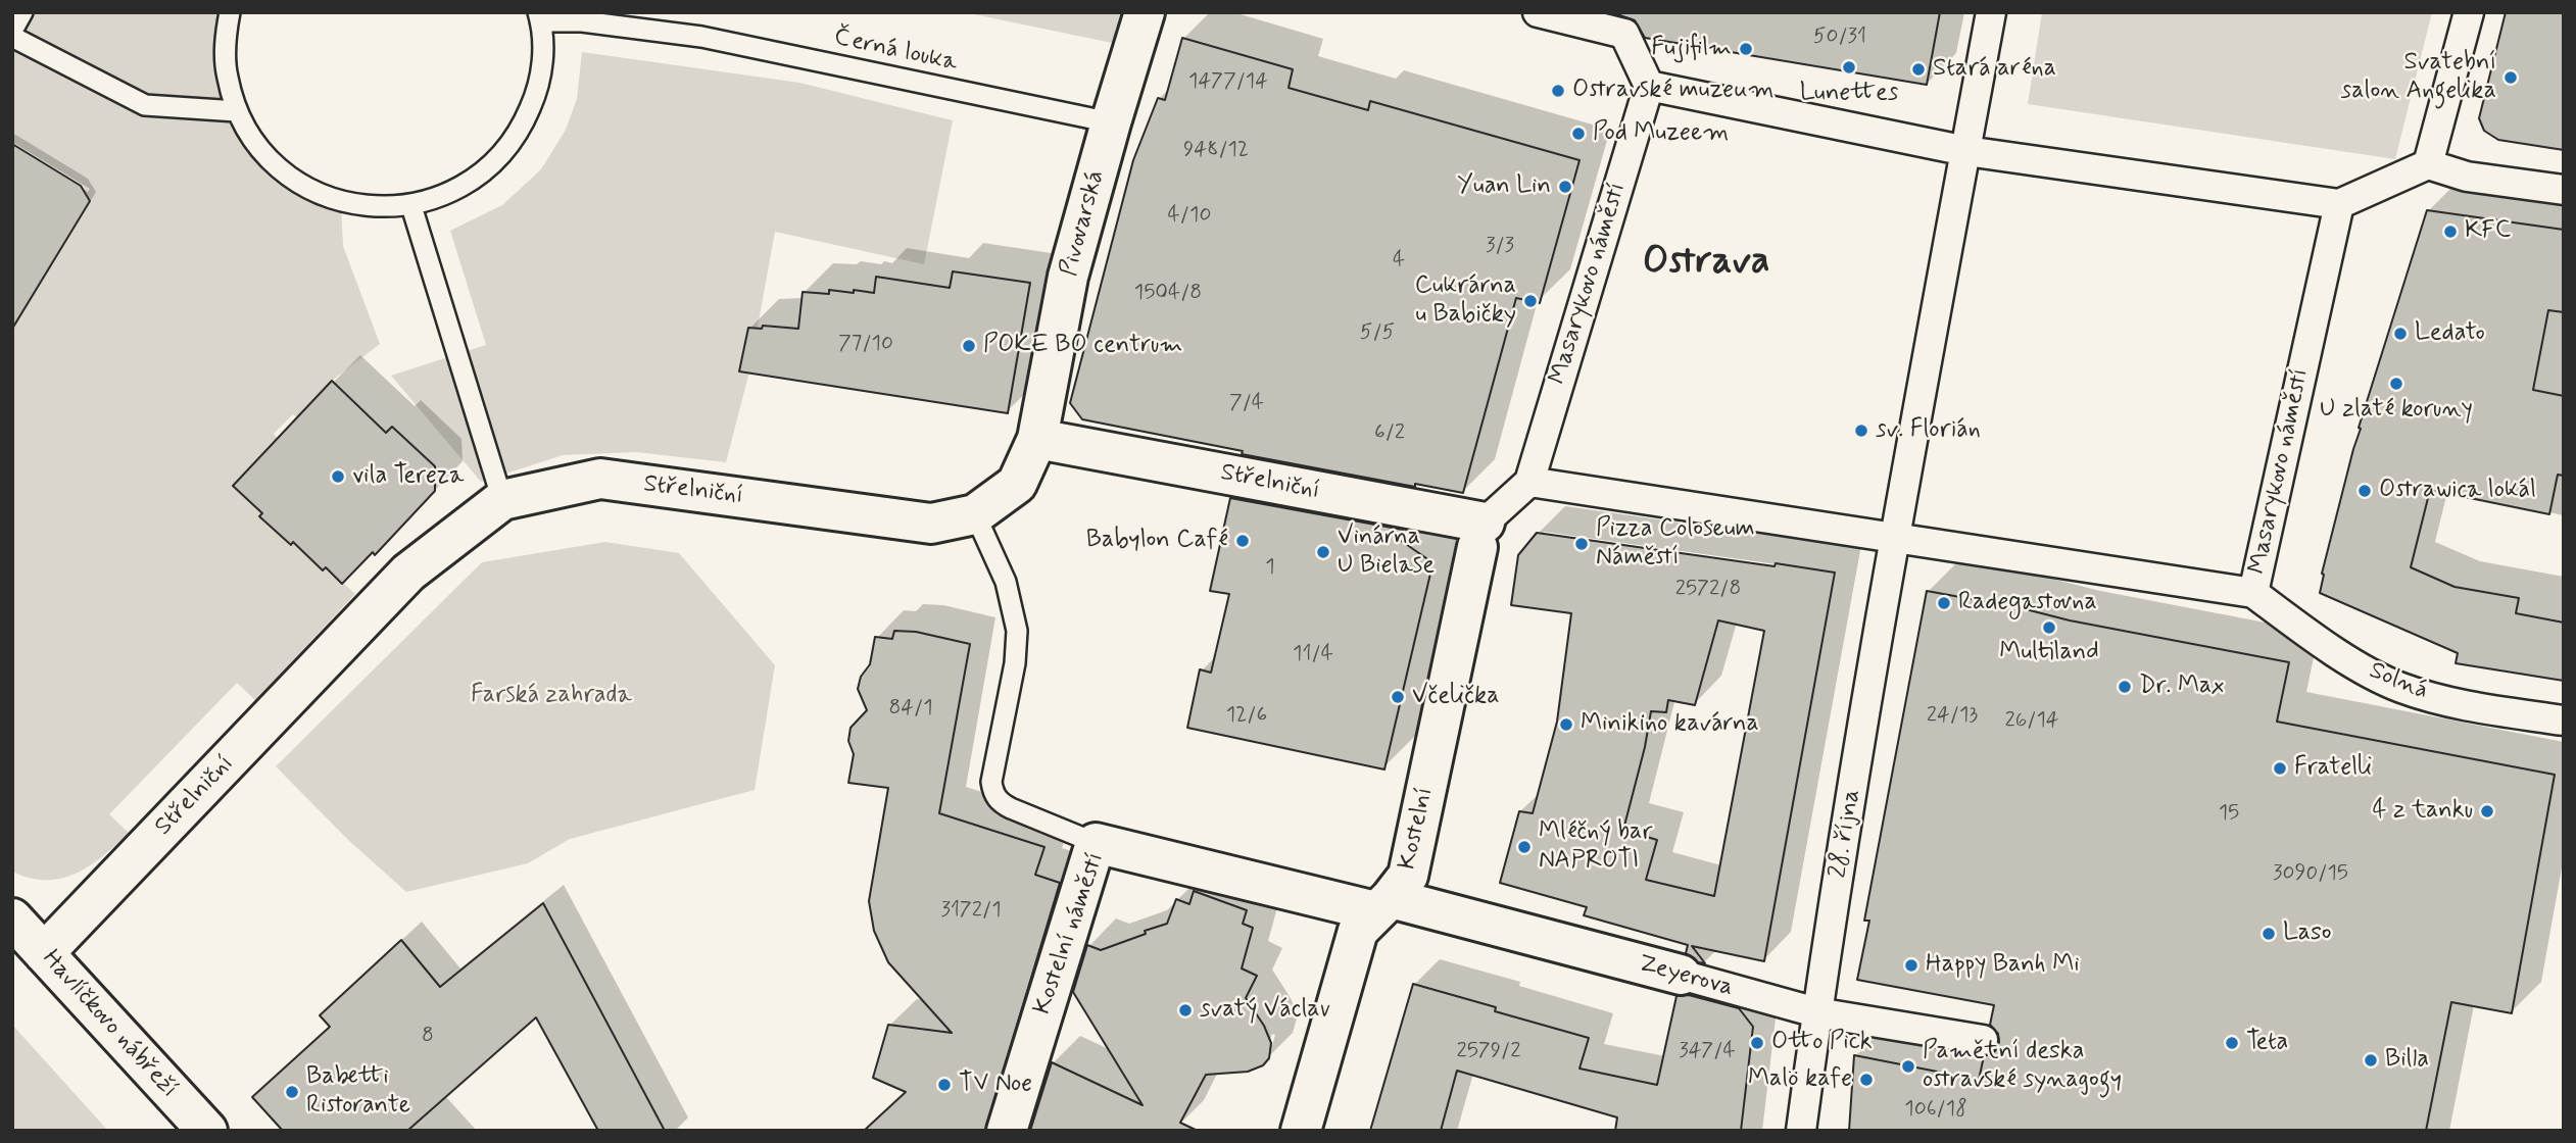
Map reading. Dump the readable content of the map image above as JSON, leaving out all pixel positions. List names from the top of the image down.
{
  "streets": {
    "street": [
      "Pivovarská",
      "Masarykovo náměstí",
      "Střelniční",
      "Solná",
      "Kostelní",
      "28. října",
      "Kostelní náměstí",
      "Zeyerova",
      "Havlíčkovo nábřeží"
    ],
    "lane": ["Černá louka"]
  },
  "crossings": [
    ["Černá louka", "Pivovarská"],
    ["Pivovarská", "Střelniční"],
    ["Masarykovo náměstí", "Solná"],
    ["Masarykovo náměstí", "28. října"],
    ["Střelniční", "Kostelní"],
    ["Střelniční", "Havlíčkovo nábřeží"],
    ["Kostelní", "Kostelní náměstí"],
    ["Kostelní", "Zeyerova"],
    ["28. října", "Zeyerova"],
    ["Kostelní náměstí", "Zeyerova"]
  ],
  "districts": ["Ostrava"],
  "parks": ["Farská zahrada"],
  "places": [
    "Fujifilm",
    "Lunettes",
    "Stará aréna",
    "Svatební salon Angelika",
    "Ostravské muzeum",
    "Pod Muzeem",
    "Yuan Lin",
    "KFC",
    "Cukrárna u Babičky",
    "Ledato",
    "POKE BO centrum",
    "U zlaté koruny",
    "sv. Florián",
    "vila Tereza",
    "Ostrawica lokál",
    "Babylon Café",
    "Pizza Coloseum Náměstí",
    "Vinárna U Bielase",
    "Radegastovna",
    "Multiland",
    "Dr. Max",
    "Včelička",
    "Minikino kavárna",
    "Fratelli",
    "4 z tanku",
    "Mléčný bar NAPROTI",
    "Laso",
    "Happy Banh Mi",
    "svatý Václav",
    "Otto Pick",
    "Teta",
    "Billa",
    "Pamětní deska ostravské synagogy",
    "Malö kafe",
    "TV Noe",
    "Babetti Ristorante"
  ],
  "house_numbers": [
    "50/31",
    "1477/14",
    "948/12",
    "4/10",
    "3/3",
    "4",
    "1504/8",
    "5/5",
    "77/10",
    "7/4",
    "6/2",
    "1",
    "2572/8",
    "11/4",
    "84/1",
    "12/6",
    "24/13",
    "26/14",
    "15",
    "3090/15",
    "3172/1",
    "8",
    "2579/2",
    "347/4",
    "106/18"
  ]
}
